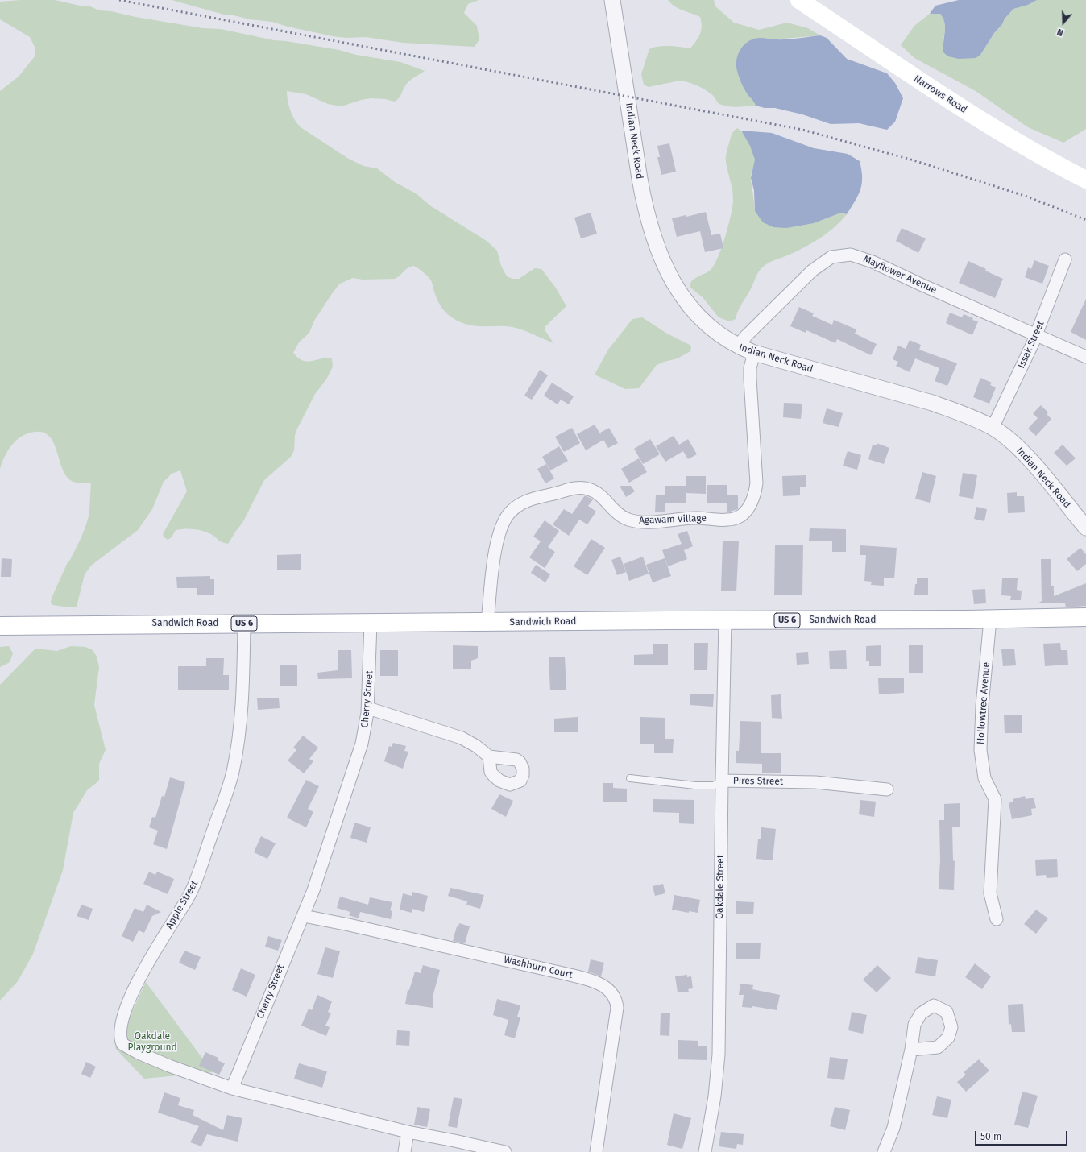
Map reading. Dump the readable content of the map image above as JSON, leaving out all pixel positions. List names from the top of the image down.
{
  "streets": {
    "main road": ["Narrows Road", "US 6", "Sandwich Road"],
    "street": [
      "Indian Neck Road",
      "Mayflower Avenue",
      "Issak Street",
      "Agawam Village",
      "Cherry Street",
      "Hollowtree Avenue",
      "Pires Street",
      "Oakdale Street",
      "Apple Street",
      "Washburn Court"
    ]
  },
  "crossings": [
    ["Indian Neck Road", "Mayflower Avenue"],
    ["Indian Neck Road", "Issak Street"],
    ["Indian Neck Road", "Agawam Village"],
    ["Mayflower Avenue", "Issak Street"],
    ["Agawam Village", "Sandwich Road"],
    ["Sandwich Road", "Cherry Street"],
    ["Sandwich Road", "Hollowtree Avenue"],
    ["Sandwich Road", "Oakdale Street"],
    ["Sandwich Road", "Apple Street"],
    ["Cherry Street", "Apple Street"],
    ["Cherry Street", "Washburn Court"],
    ["Pires Street", "Oakdale Street"]
  ],
  "parks": ["Oakdale Playground"],
  "scale_bar": "50 m",
  "north": "bottom"
}
